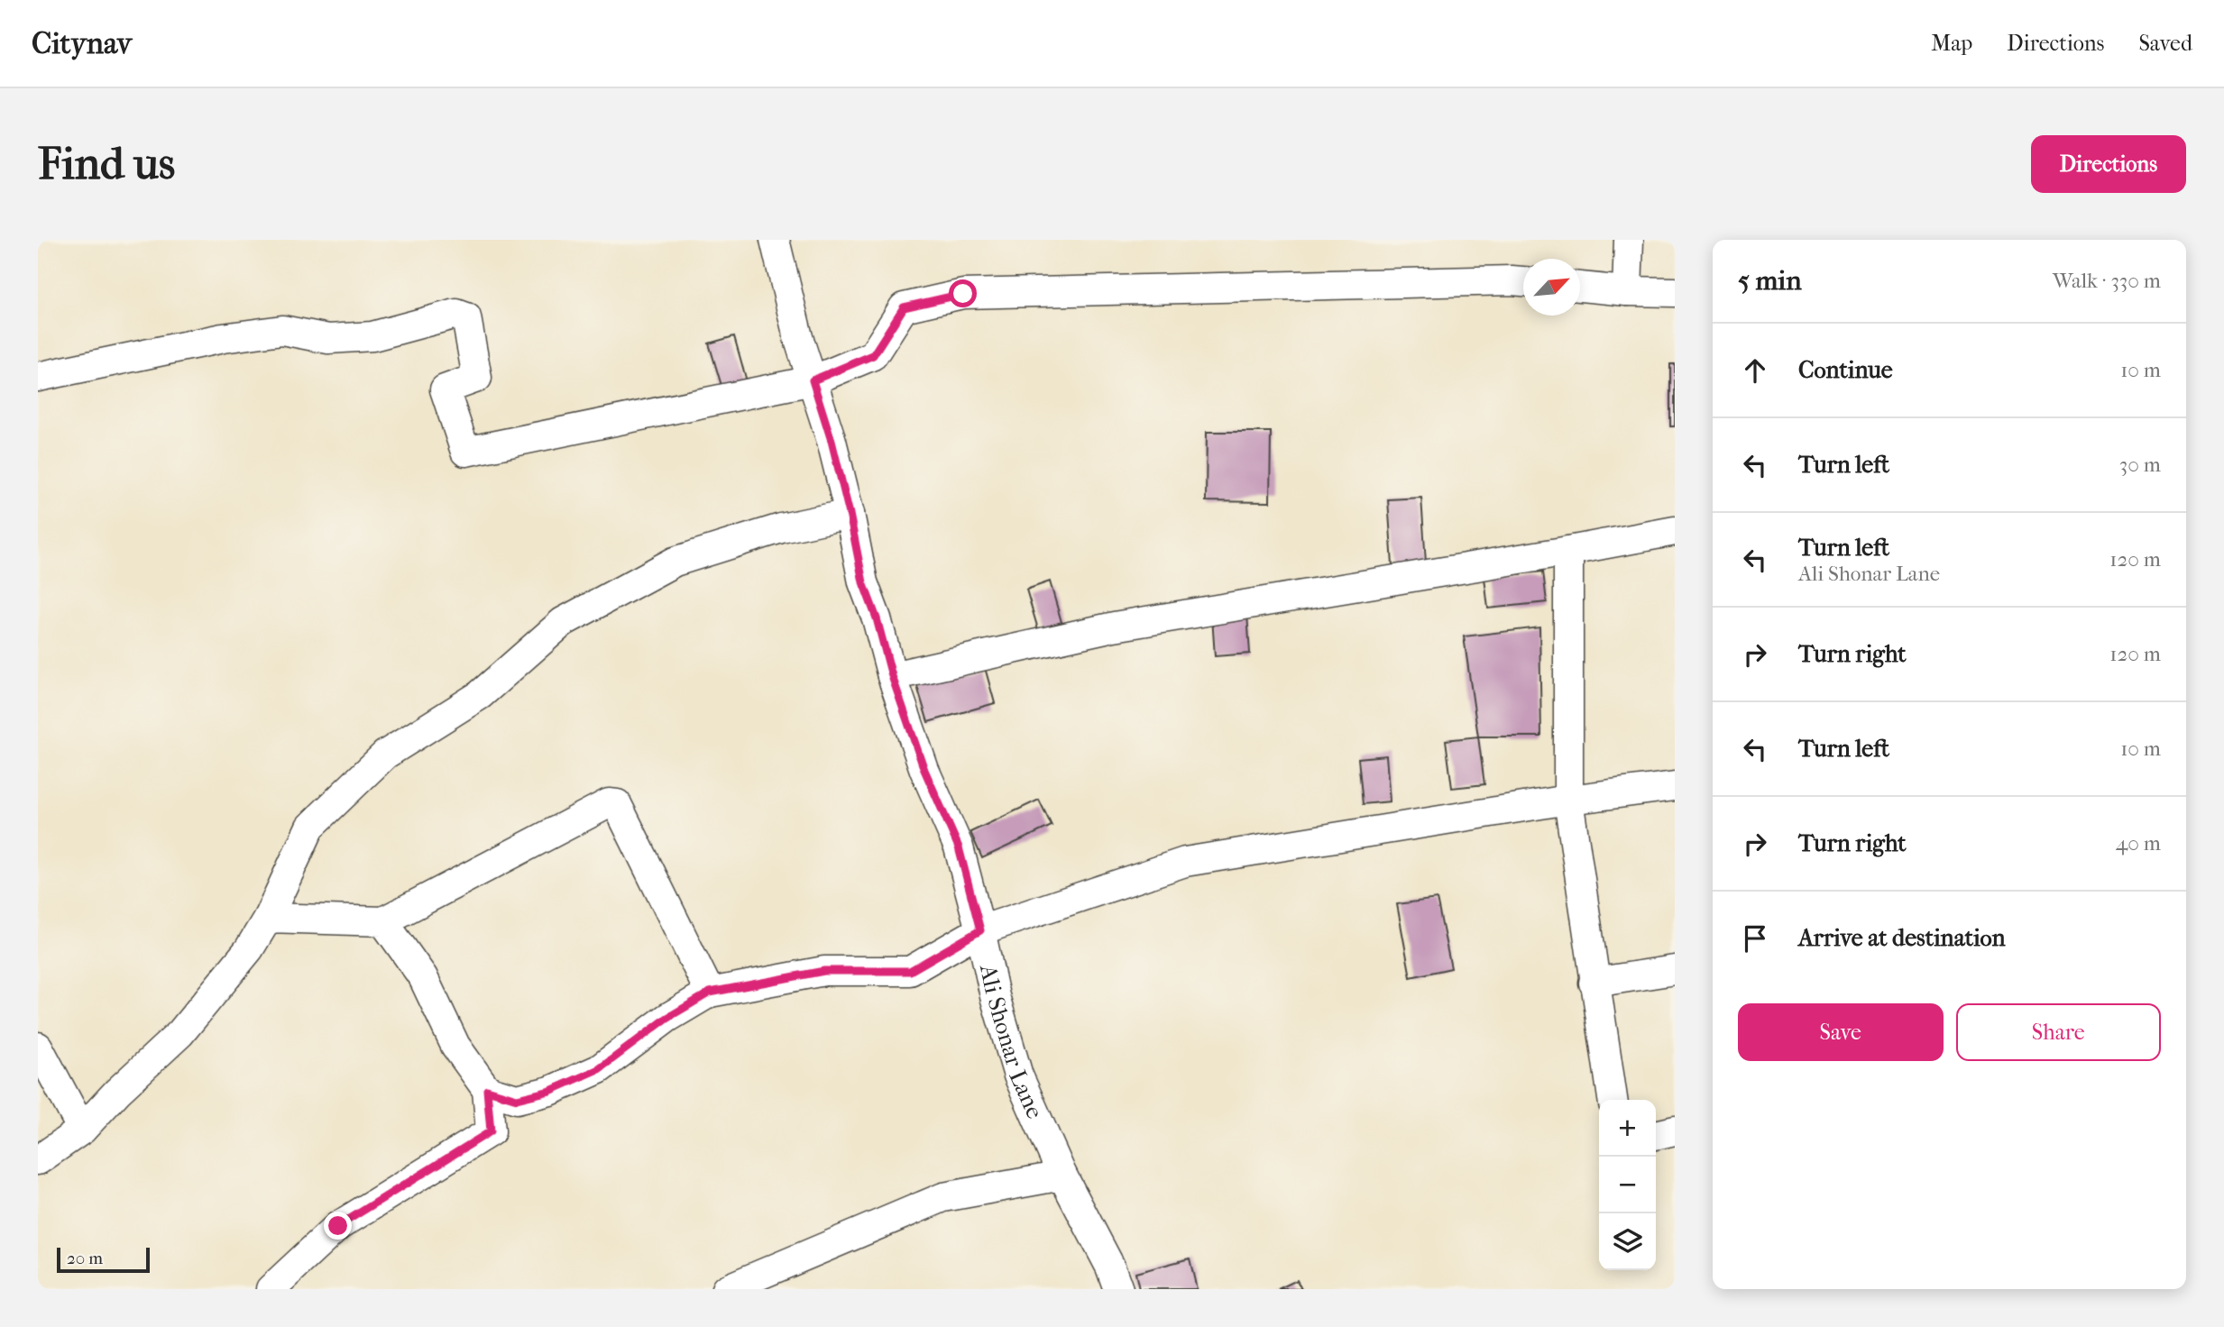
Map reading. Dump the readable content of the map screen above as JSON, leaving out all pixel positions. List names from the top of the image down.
{
  "streets": {
    "street": ["Ali Shonar Lane"]
  },
  "scale_bar": "20 m",
  "north": "top right",
  "page": {
    "header": "Citynav",
    "nav": ["Map", "Directions", "Saved"],
    "buttons": [
      "Directions",
      ["Save", "Share"]
    ],
    "title": "Find us",
    "heading": ["5 min", "Walk · 330 m"],
    "list": [
      ["Continue", "10 m"],
      ["Turn left", "30 m"],
      ["Turn left", "Ali Shonar Lane", "120 m"],
      ["Turn right", "120 m"],
      ["Turn left", "10 m"],
      ["Turn right", "40 m"],
      "Arrive at destination"
    ],
    "map_buttons": ["+", "−"],
    "scale": "20 m"
  }
}
